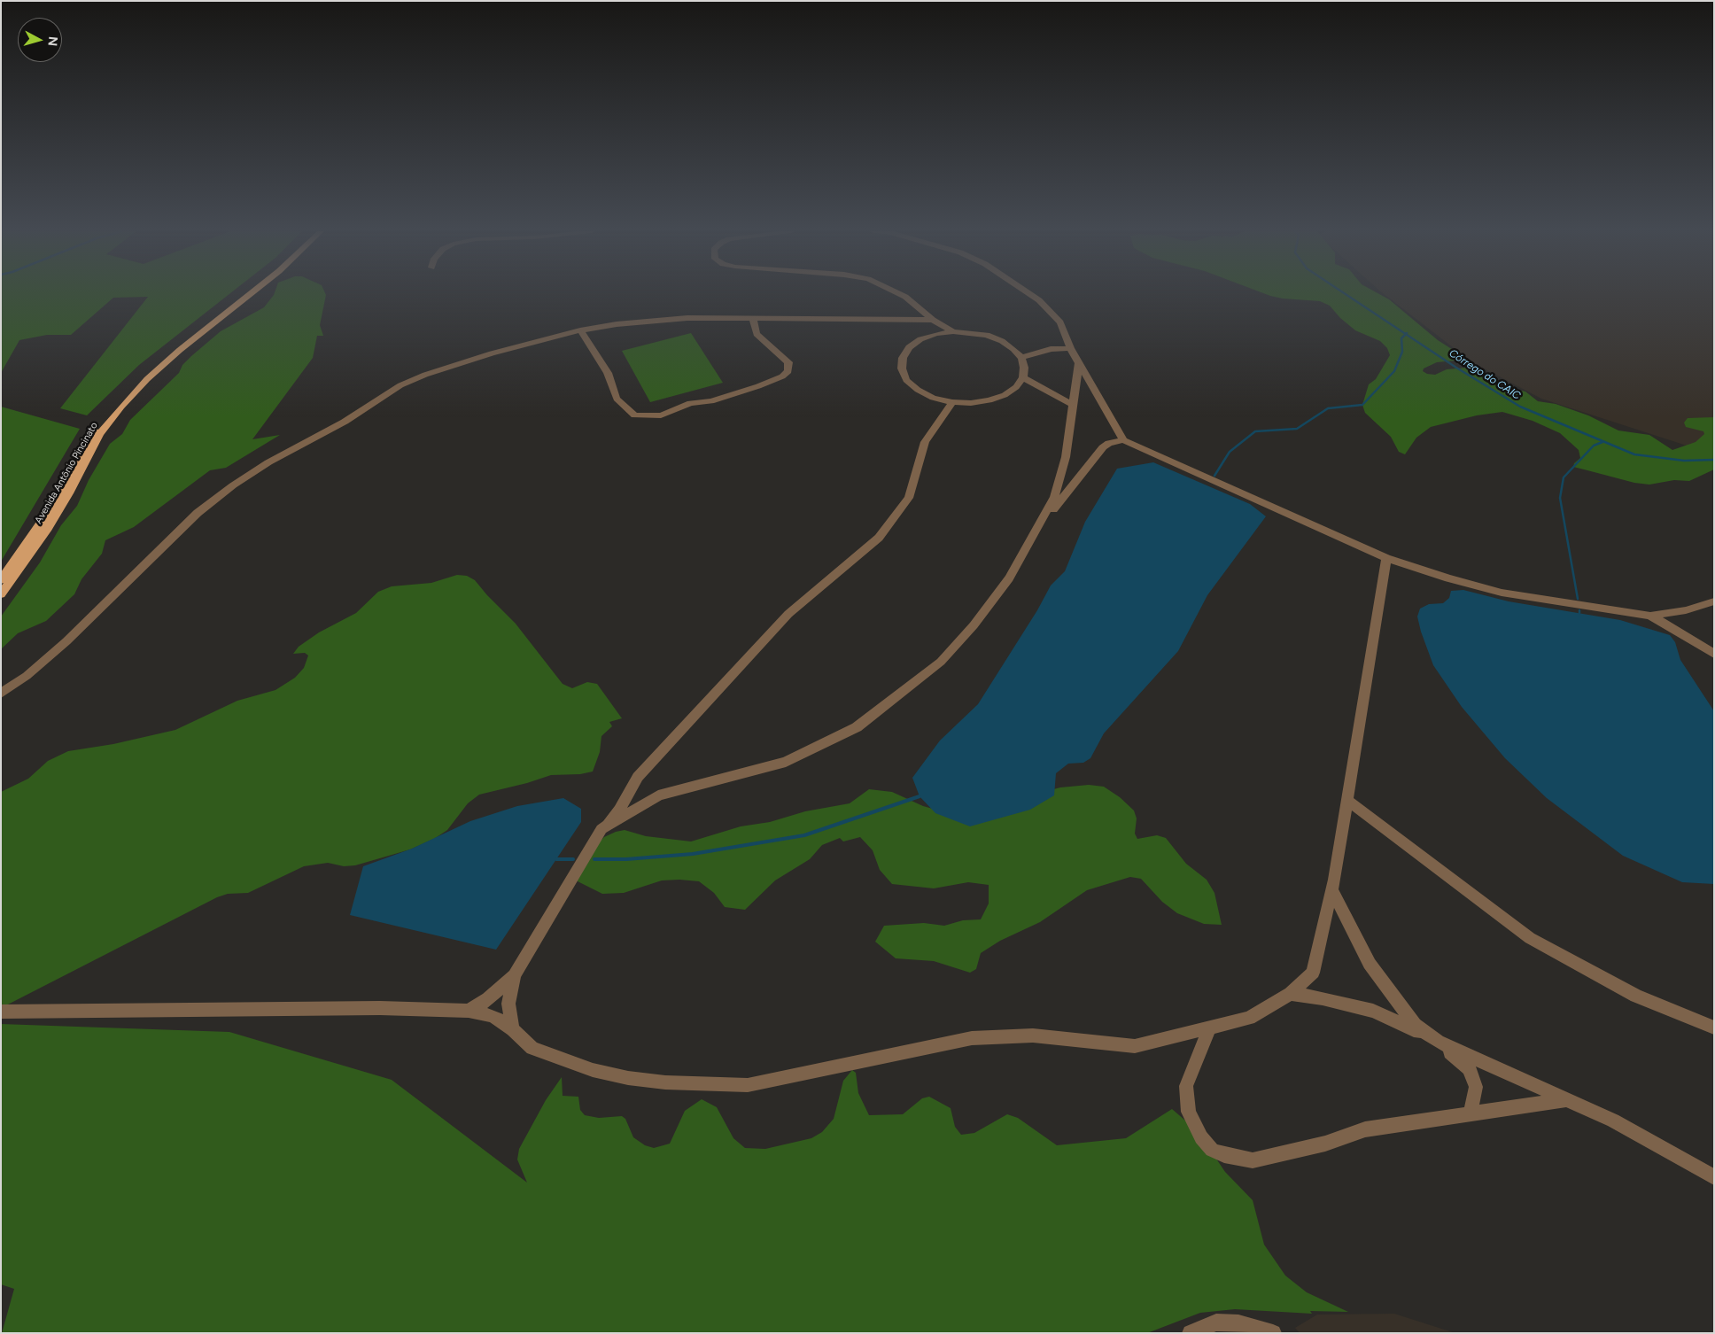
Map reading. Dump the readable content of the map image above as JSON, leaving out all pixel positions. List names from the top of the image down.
{
  "streets": {
    "main road": ["Avenida Antônio Pincinato"]
  },
  "water": ["Córrego do CAIC"],
  "north": "right"
}
